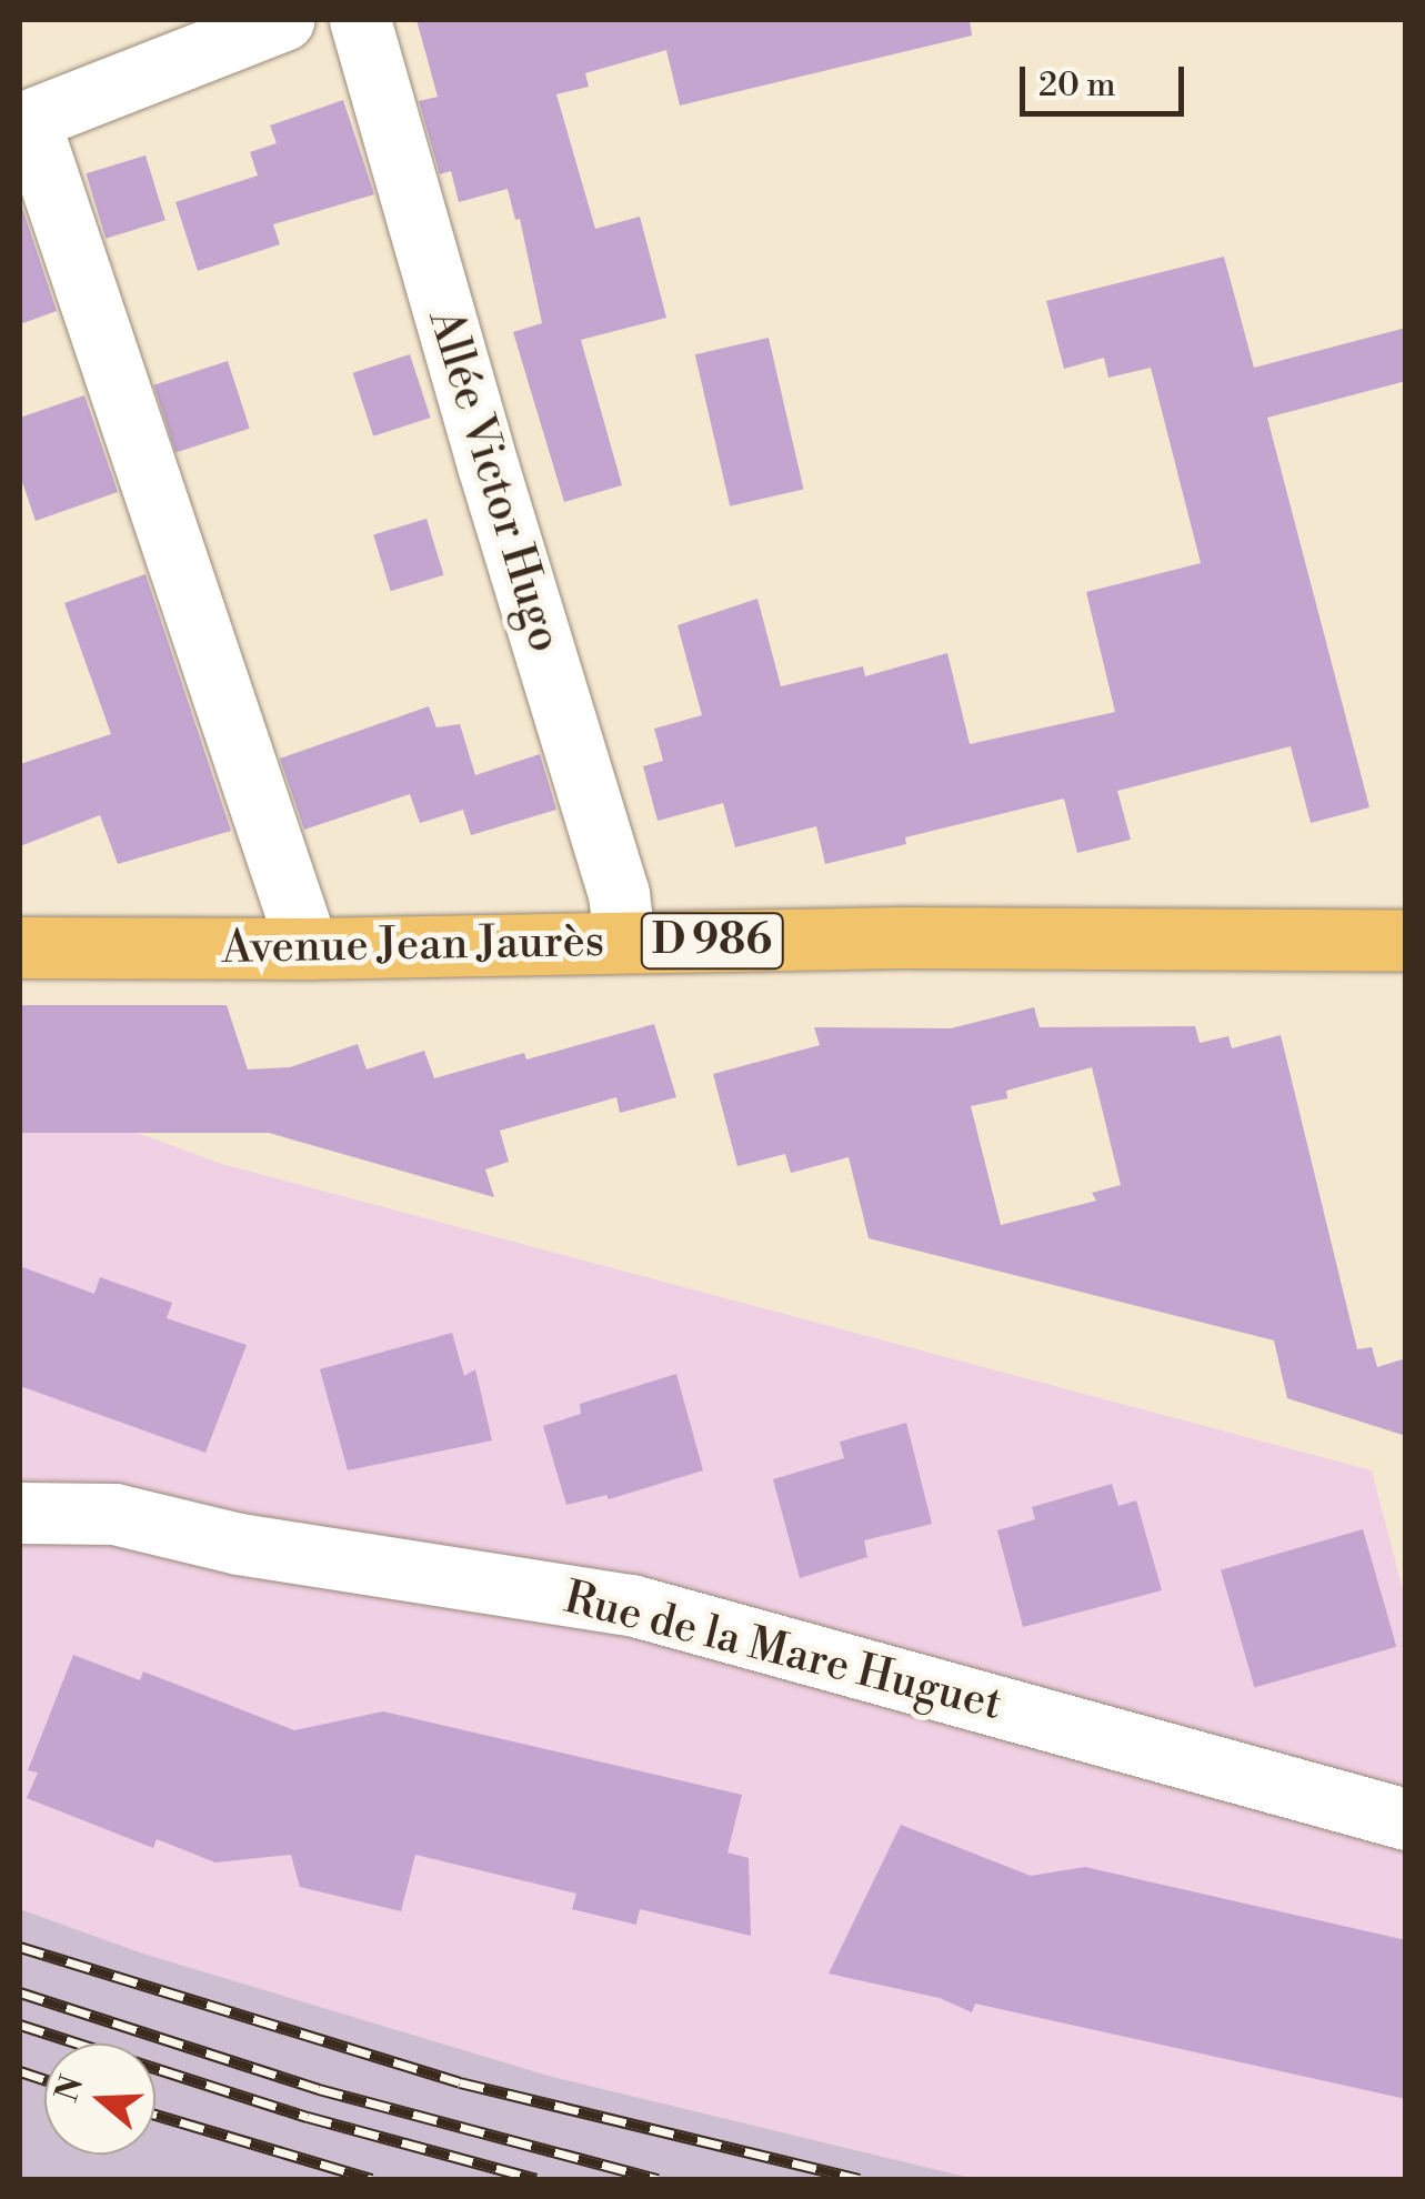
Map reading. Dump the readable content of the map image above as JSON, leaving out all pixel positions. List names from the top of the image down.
{
  "streets": {
    "main road": ["D 986", "Avenue Jean Jaurès"],
    "street": ["Allée Victor Hugo", "Rue de la Mare Huguet"]
  },
  "crossings": [
    ["Allée Victor Hugo", "Avenue Jean Jaurès"]
  ],
  "scale_bar": "20 m",
  "north": "left"
}
